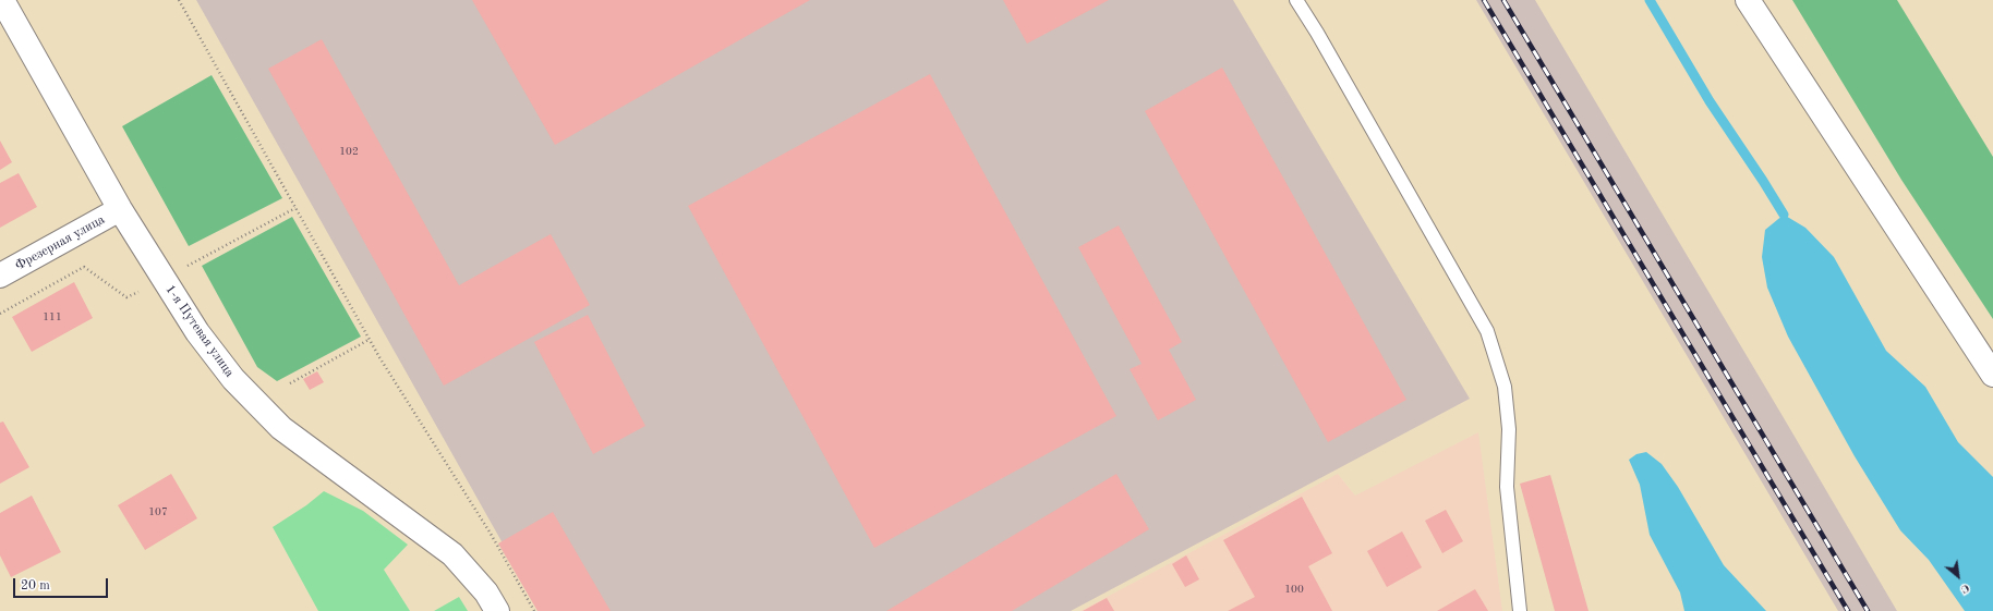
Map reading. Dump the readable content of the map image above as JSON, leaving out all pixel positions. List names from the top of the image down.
{
  "streets": {
    "main road": ["Фрезерная улица", "1-я Путевая улица"]
  },
  "crossings": [
    ["Фрезерная улица", "1-я Путевая улица"]
  ],
  "house_numbers": [
    "102",
    "111",
    "107",
    "100"
  ],
  "scale_bar": "20 m",
  "north": "bottom right"
}
